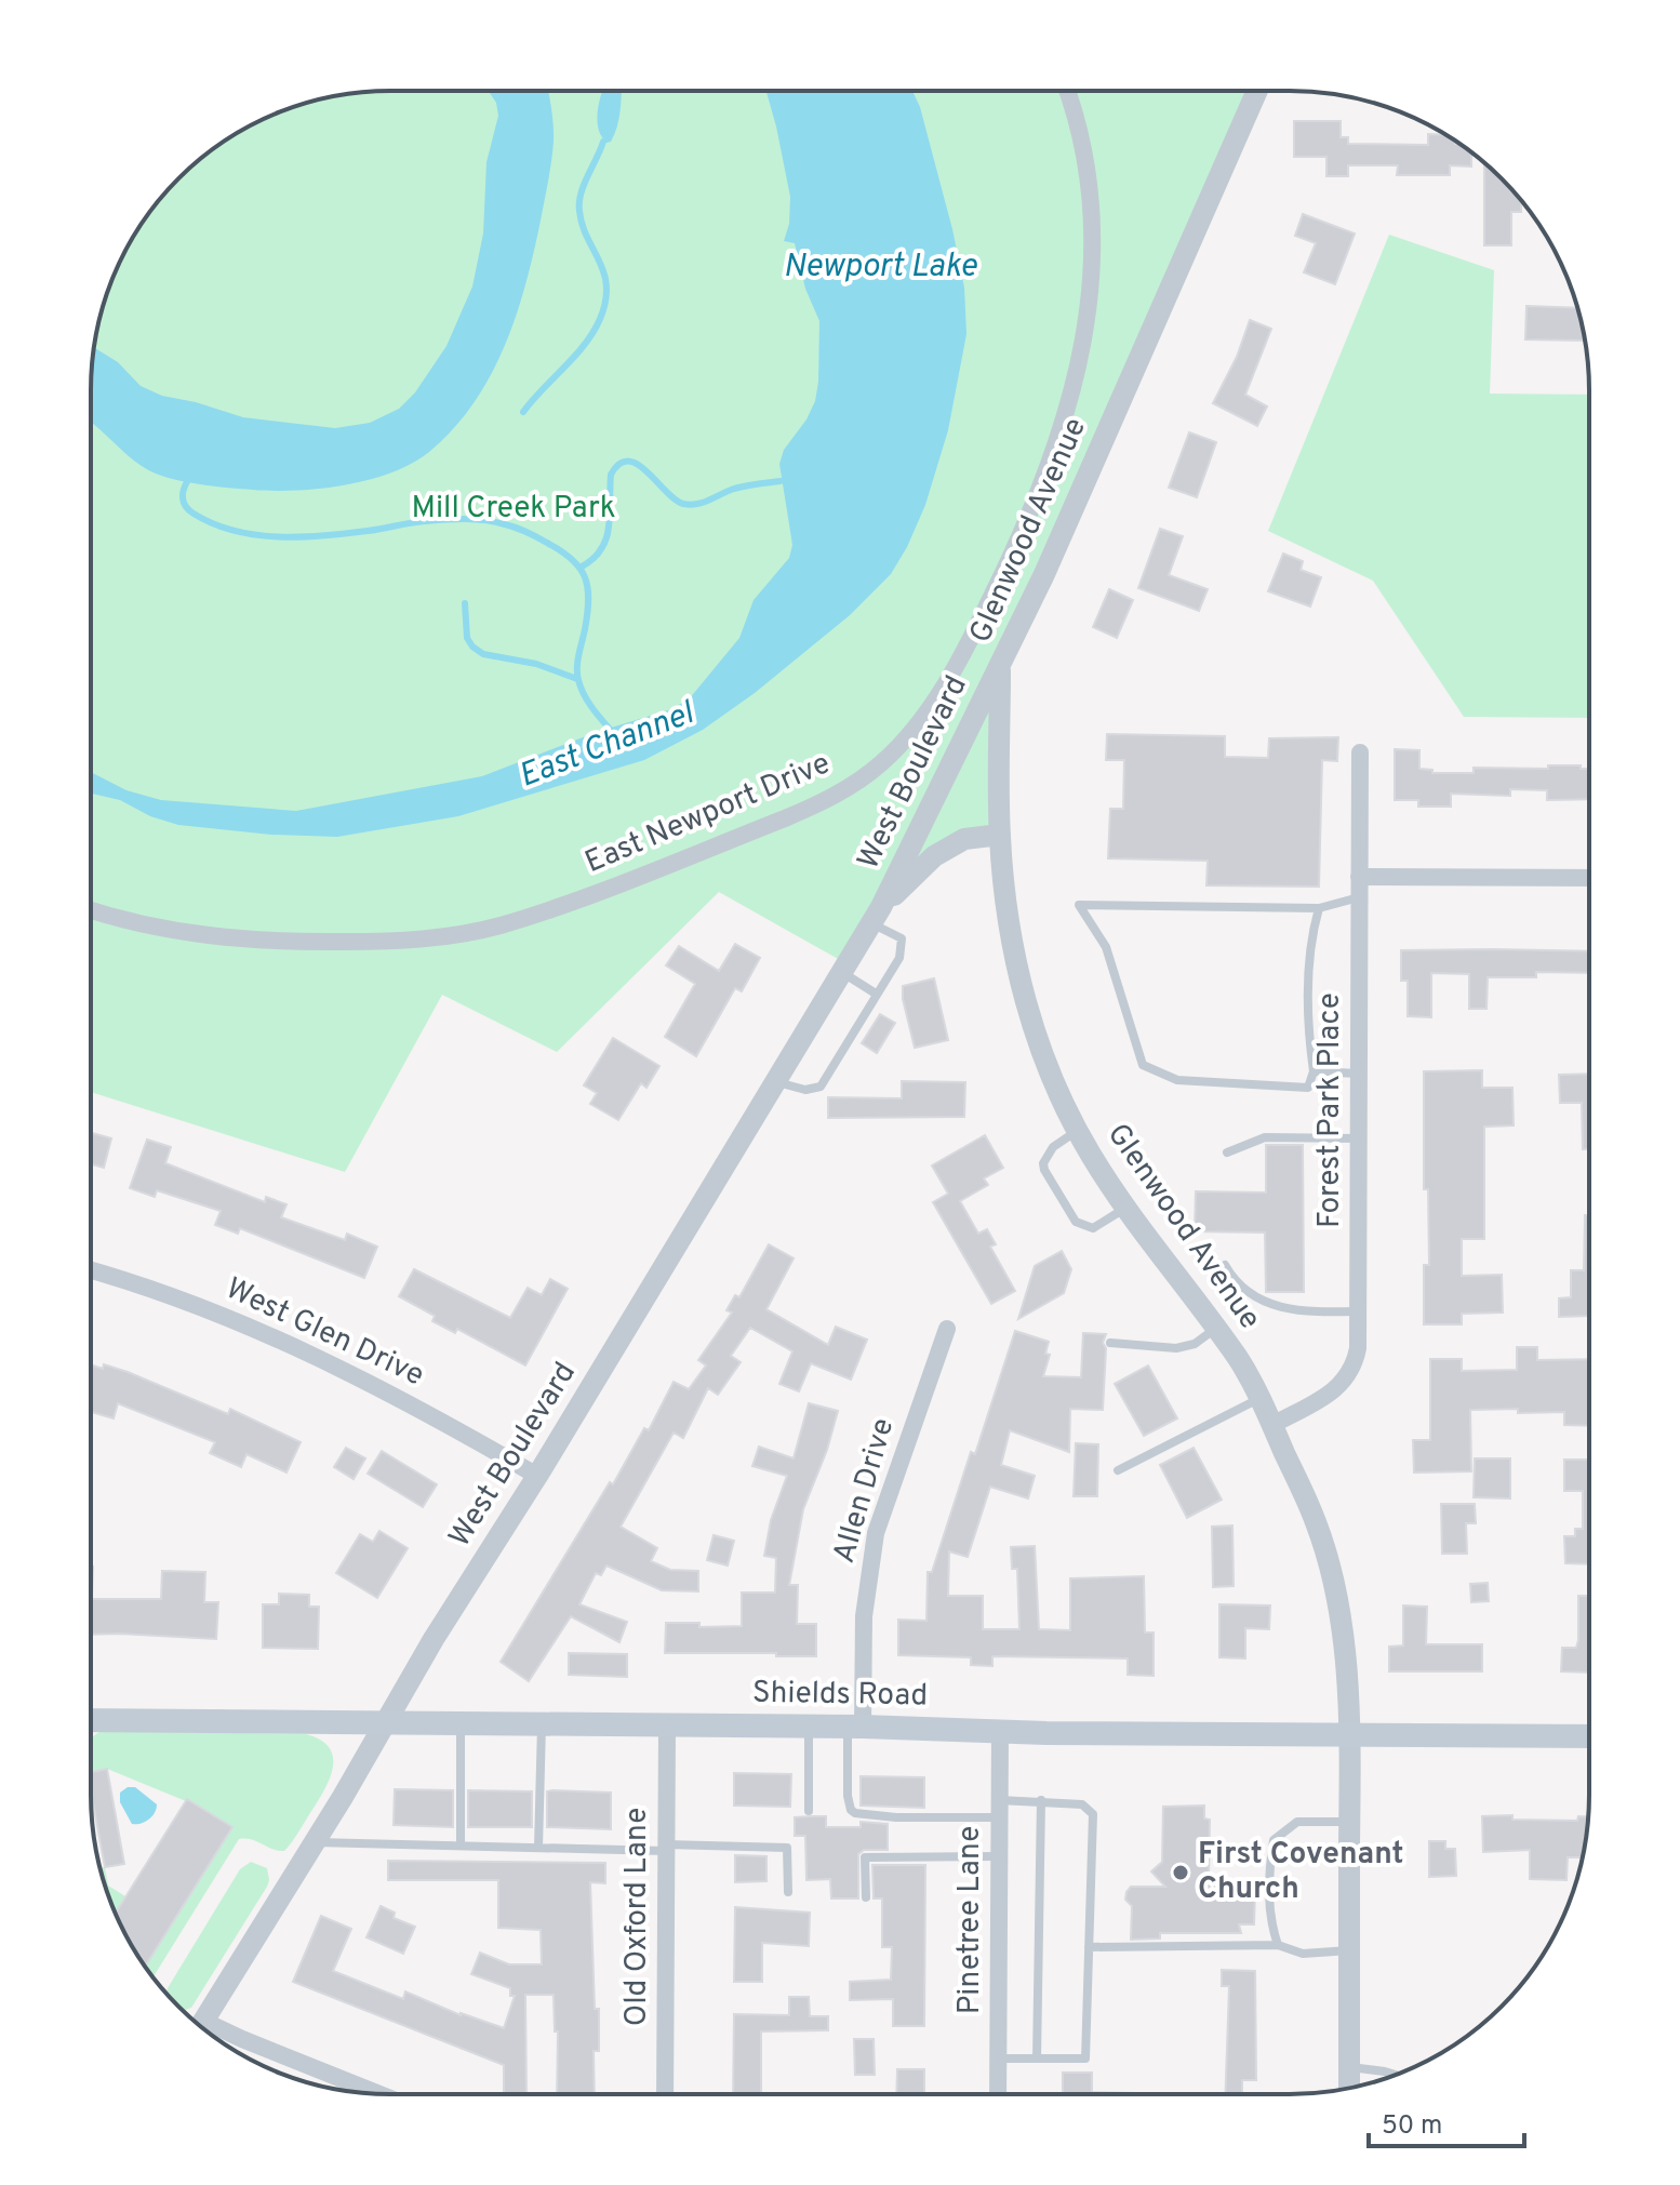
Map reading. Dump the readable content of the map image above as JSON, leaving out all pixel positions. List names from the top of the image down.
{
  "streets": {
    "main road": ["Shields Road"],
    "street": [
      "Glenwood Avenue",
      "West Boulevard",
      "East Newport Drive",
      "Forest Park Place",
      "West Glen Drive",
      "Allen Drive",
      "Old Oxford Lane",
      "Pinetree Lane"
    ]
  },
  "crossings": [
    ["Glenwood Avenue", "West Boulevard"],
    ["Glenwood Avenue", "Forest Park Place"],
    ["Glenwood Avenue", "Shields Road"],
    ["West Boulevard", "West Glen Drive"],
    ["West Boulevard", "Shields Road"],
    ["Allen Drive", "Shields Road"],
    ["Shields Road", "Old Oxford Lane"],
    ["Shields Road", "Pinetree Lane"]
  ],
  "water": ["Newport Lake", "East Channel"],
  "parks": ["Mill Creek Park"],
  "places": ["First Covenant Church"],
  "scale_bar": "50 m"
}
